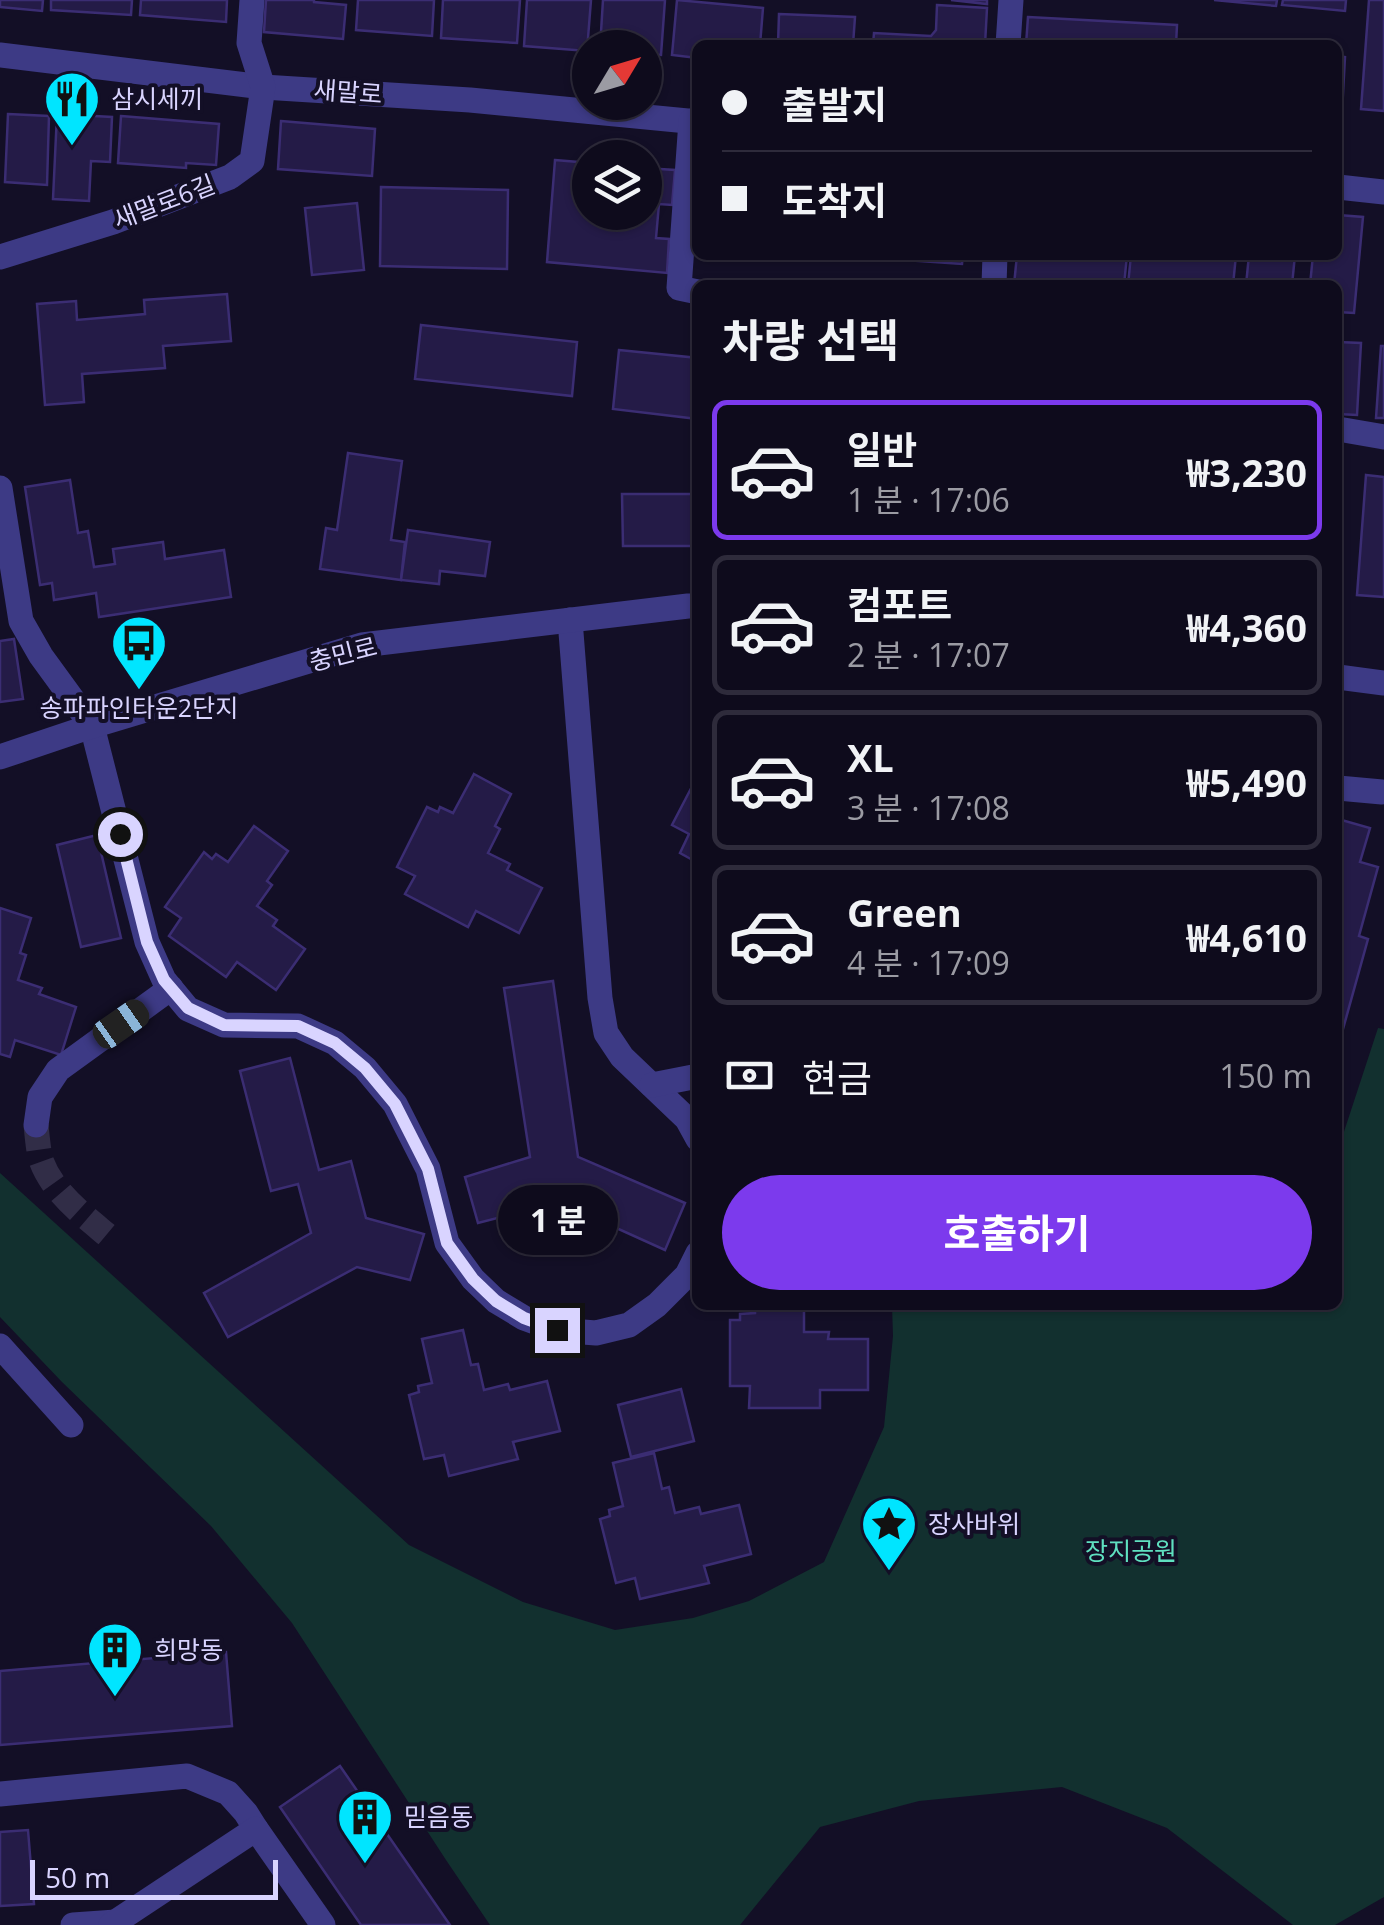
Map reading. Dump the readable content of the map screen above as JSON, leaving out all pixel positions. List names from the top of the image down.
{
  "streets": {
    "street": ["새말로", "새말로6길", "충민로"]
  },
  "crossings": [
    ["새말로", "새말로6길"]
  ],
  "parks": ["장지공원"],
  "places": {
    "restaurant": ["삼시세끼"],
    "bus stop": ["송파파인타운2단지"],
    "place": ["장사바위"],
    "building": ["희망동", "믿음동"]
  },
  "scale_bar": "50 m",
  "north": "top right",
  "page": {
    "banner": ["출발지", "도착지"],
    "heading": "차량 선택",
    "list": [
      {
        "name": "일반",
        "note": "1 분 · 17:06",
        "value": "₩3,230"
      },
      {
        "name": "컴포트",
        "note": "2 분 · 17:07",
        "value": "₩4,360"
      },
      {
        "name": "XL",
        "note": "3 분 · 17:08",
        "value": "₩5,490"
      },
      {
        "name": "Green",
        "note": "4 분 · 17:09",
        "value": "₩4,610"
      }
    ],
    "pay": ["현금", "150 m"],
    "buttons": "호출하기",
    "bubble": "1 분",
    "scale": "50 m"
  }
}
